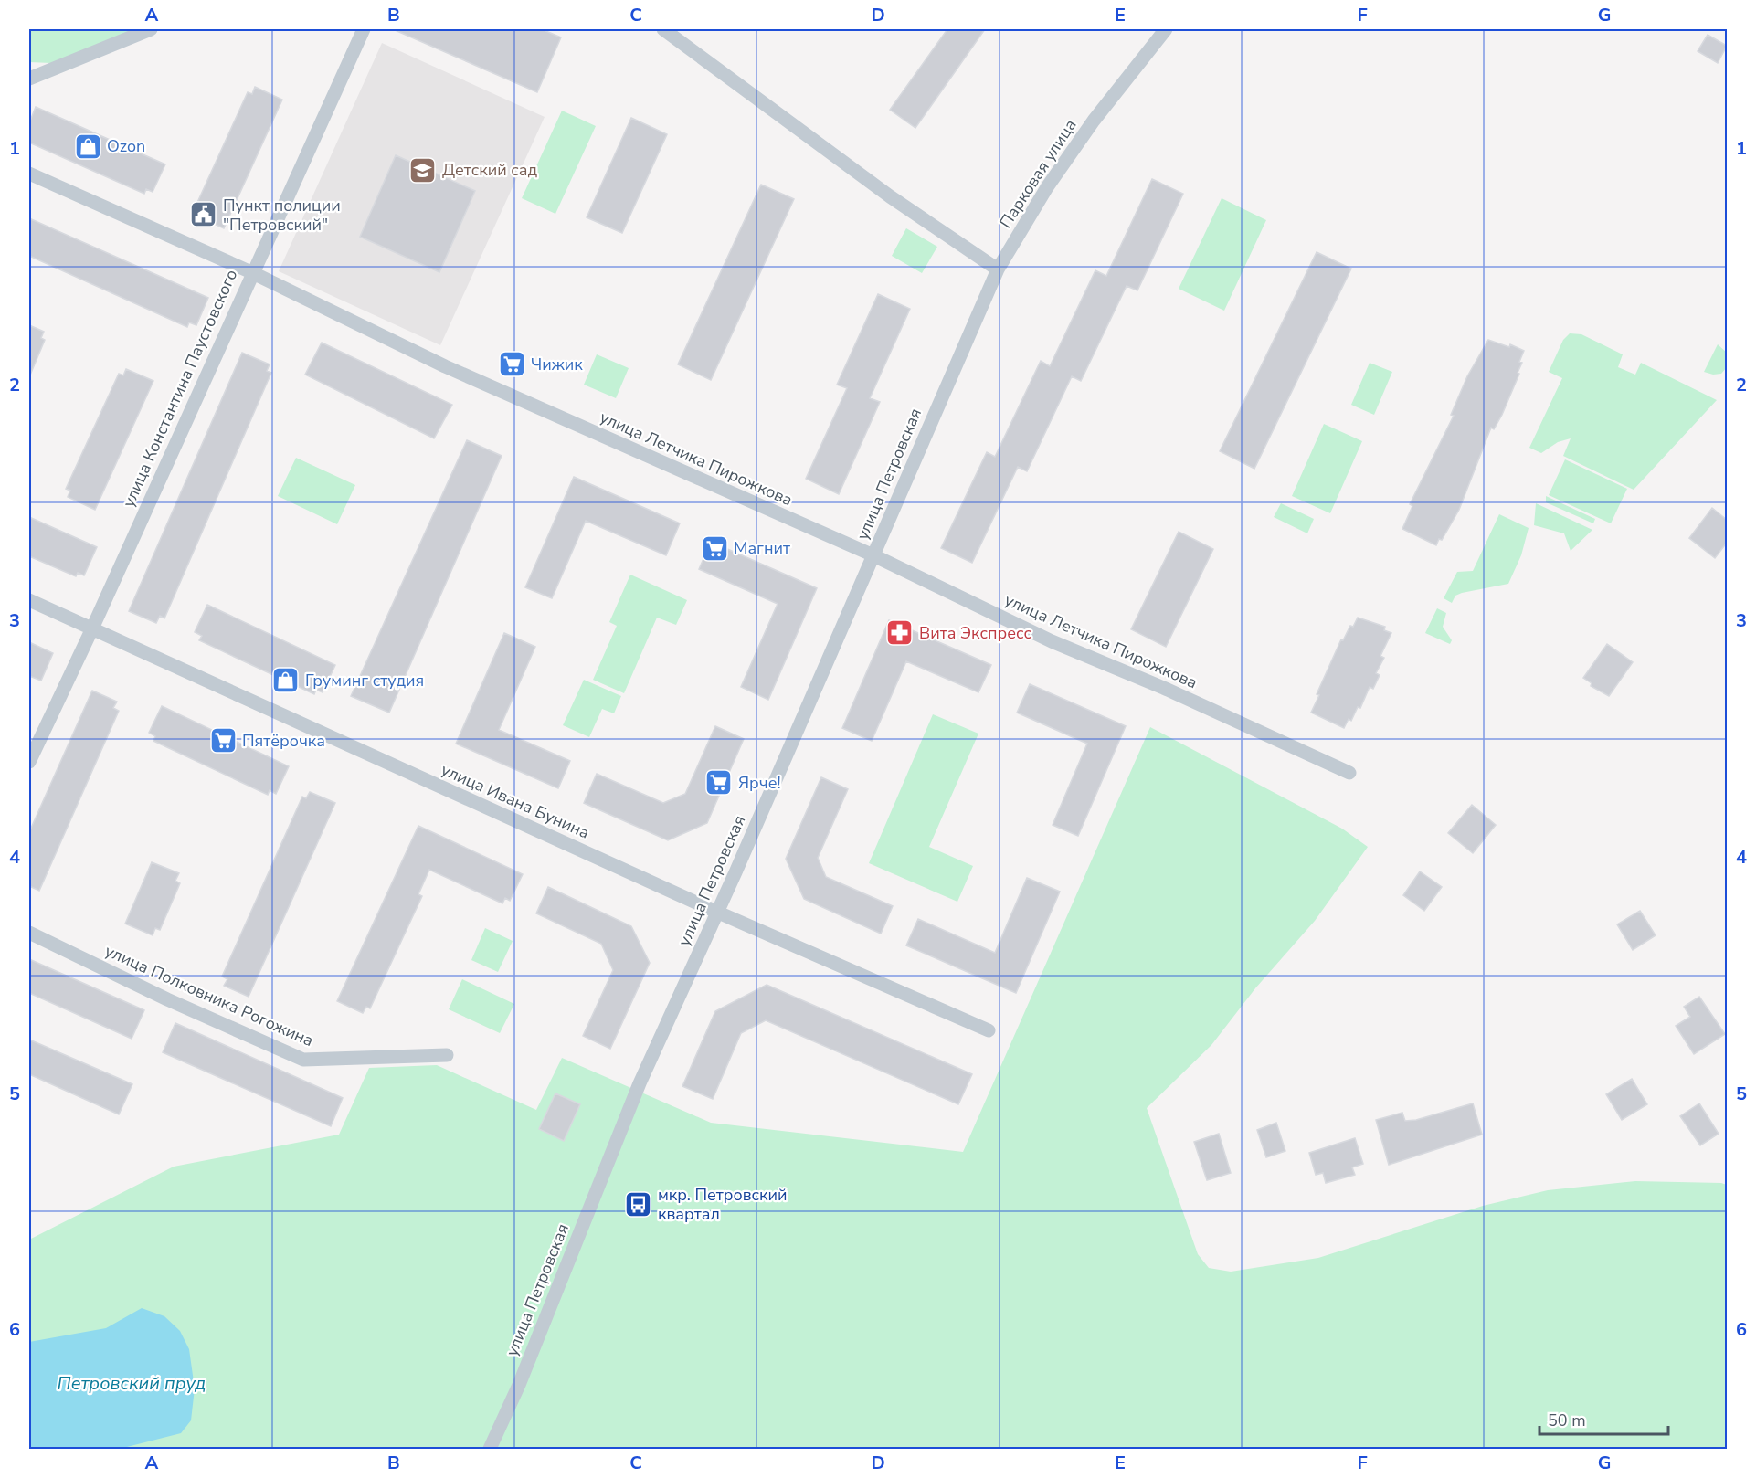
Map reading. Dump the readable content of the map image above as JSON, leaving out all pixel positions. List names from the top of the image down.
{
  "streets": {
    "street": [
      "Парковая улица",
      "улица Константина Паустовского",
      "улица Летчика Пирожкова",
      "улица Петровская",
      "улица Ивана Бунина",
      "улица Полковника Рогожина"
    ]
  },
  "crossings": [
    ["Парковая улица", "улица Петровская"],
    ["улица Константина Паустовского", "улица Летчика Пирожкова"],
    ["улица Константина Паустовского", "улица Ивана Бунина"],
    ["улица Летчика Пирожкова", "улица Петровская"],
    ["улица Петровская", "улица Ивана Бунина"]
  ],
  "water": ["Петровский пруд"],
  "places": {
    "shop": ["Ozon", "Груминг студия"],
    "school or university": ["Детский сад"],
    "public building": ["Пункт полиции \"Петровский\""],
    "supermarket": [
      "Чижик",
      "Магнит",
      "Пятёрочка",
      "Ярче!"
    ],
    "pharmacy": ["Вита Экспресс"],
    "bus stop": ["мкр. Петровский квартал"]
  },
  "scale_bar": "50 m",
  "grid": {
    "columns": [
      "A",
      "B",
      "C",
      "D",
      "E",
      "F",
      "G"
    ],
    "rows": [
      "1",
      "2",
      "3",
      "4",
      "5",
      "6"
    ]
  }
}
